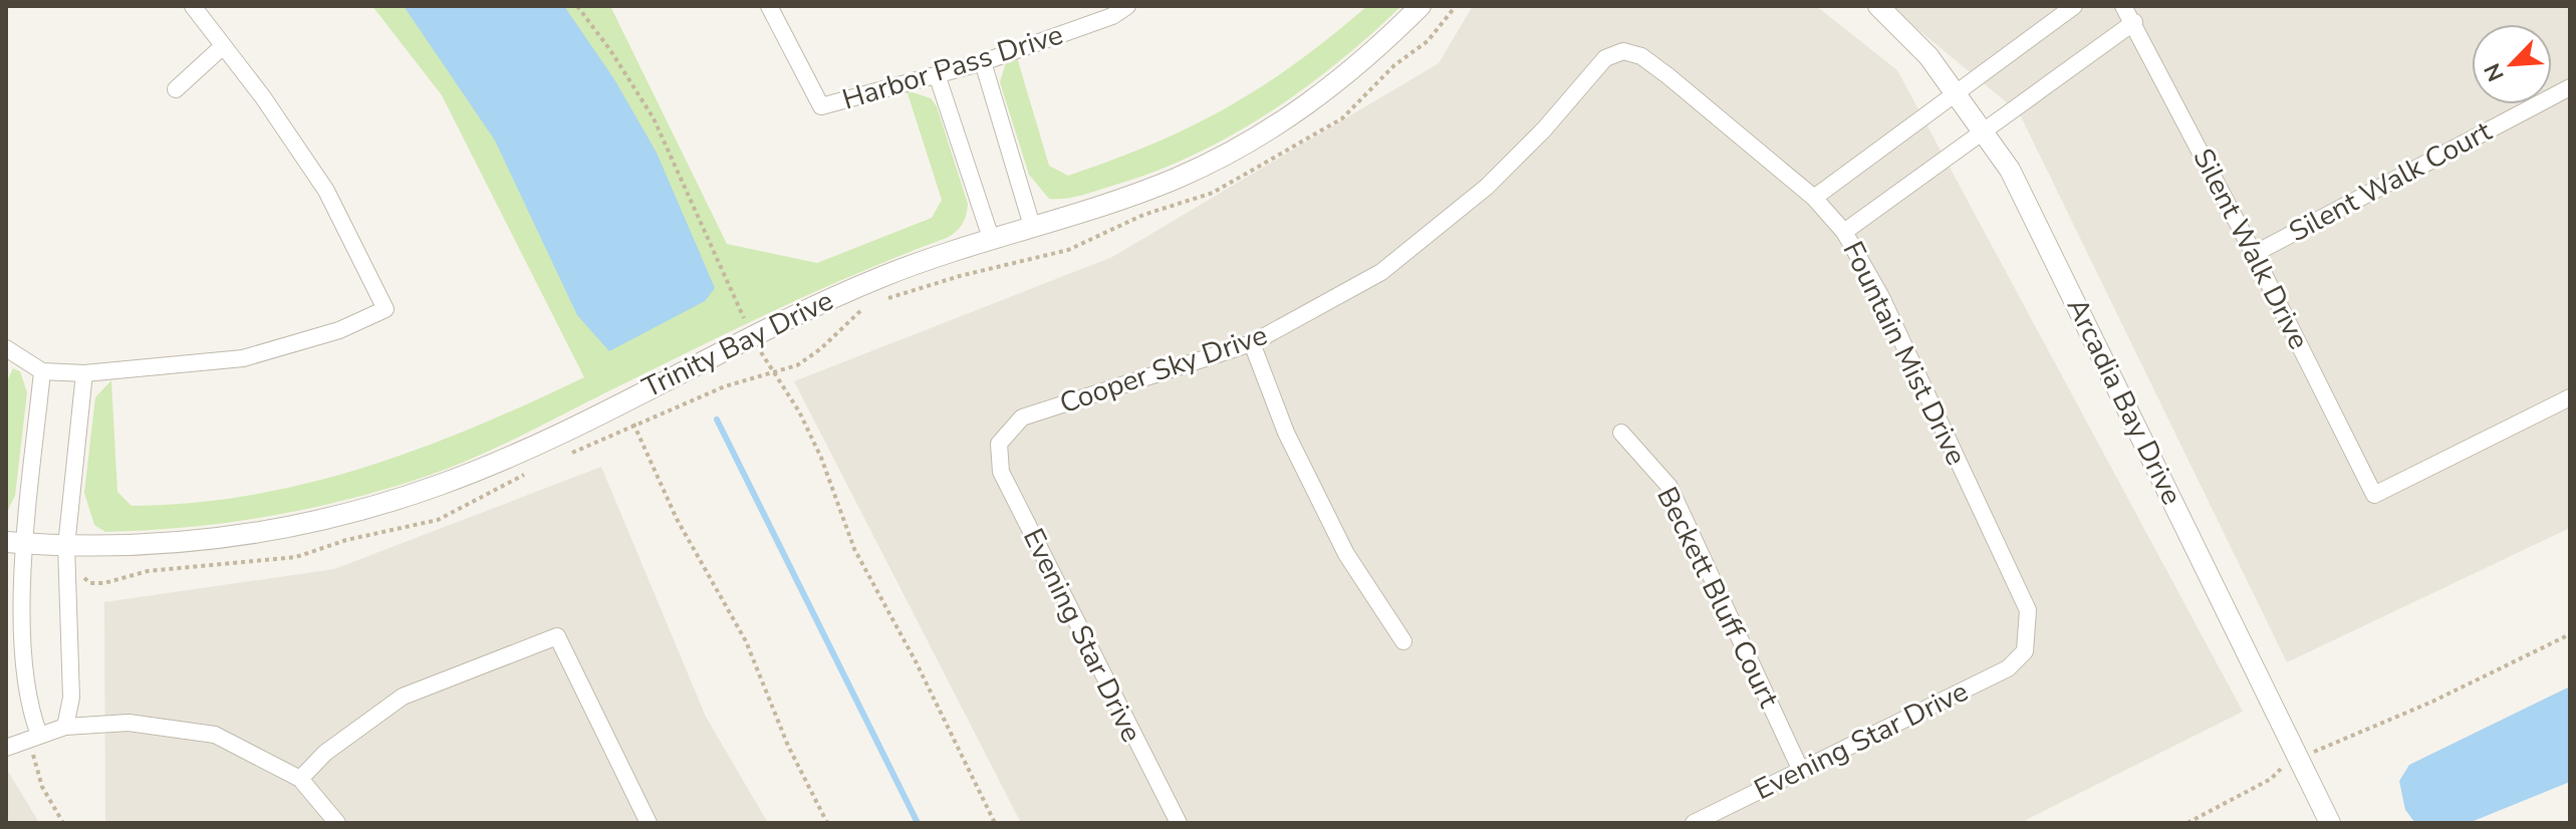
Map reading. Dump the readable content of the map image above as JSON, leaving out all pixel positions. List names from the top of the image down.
{
  "streets": {
    "street": [
      "Harbor Pass Drive",
      "Silent Walk Court",
      "Silent Walk Drive",
      "Trinity Bay Drive",
      "Fountain Mist Drive",
      "Cooper Sky Drive",
      "Arcadia Bay Drive",
      "Beckett Bluff Court",
      "Evening Star Drive"
    ]
  },
  "crossings": [
    ["Silent Walk Court", "Silent Walk Drive"],
    ["Fountain Mist Drive", "Cooper Sky Drive"],
    ["Fountain Mist Drive", "Evening Star Drive"],
    ["Cooper Sky Drive", "Evening Star Drive"],
    ["Beckett Bluff Court", "Evening Star Drive"]
  ],
  "north": "bottom left"
}
